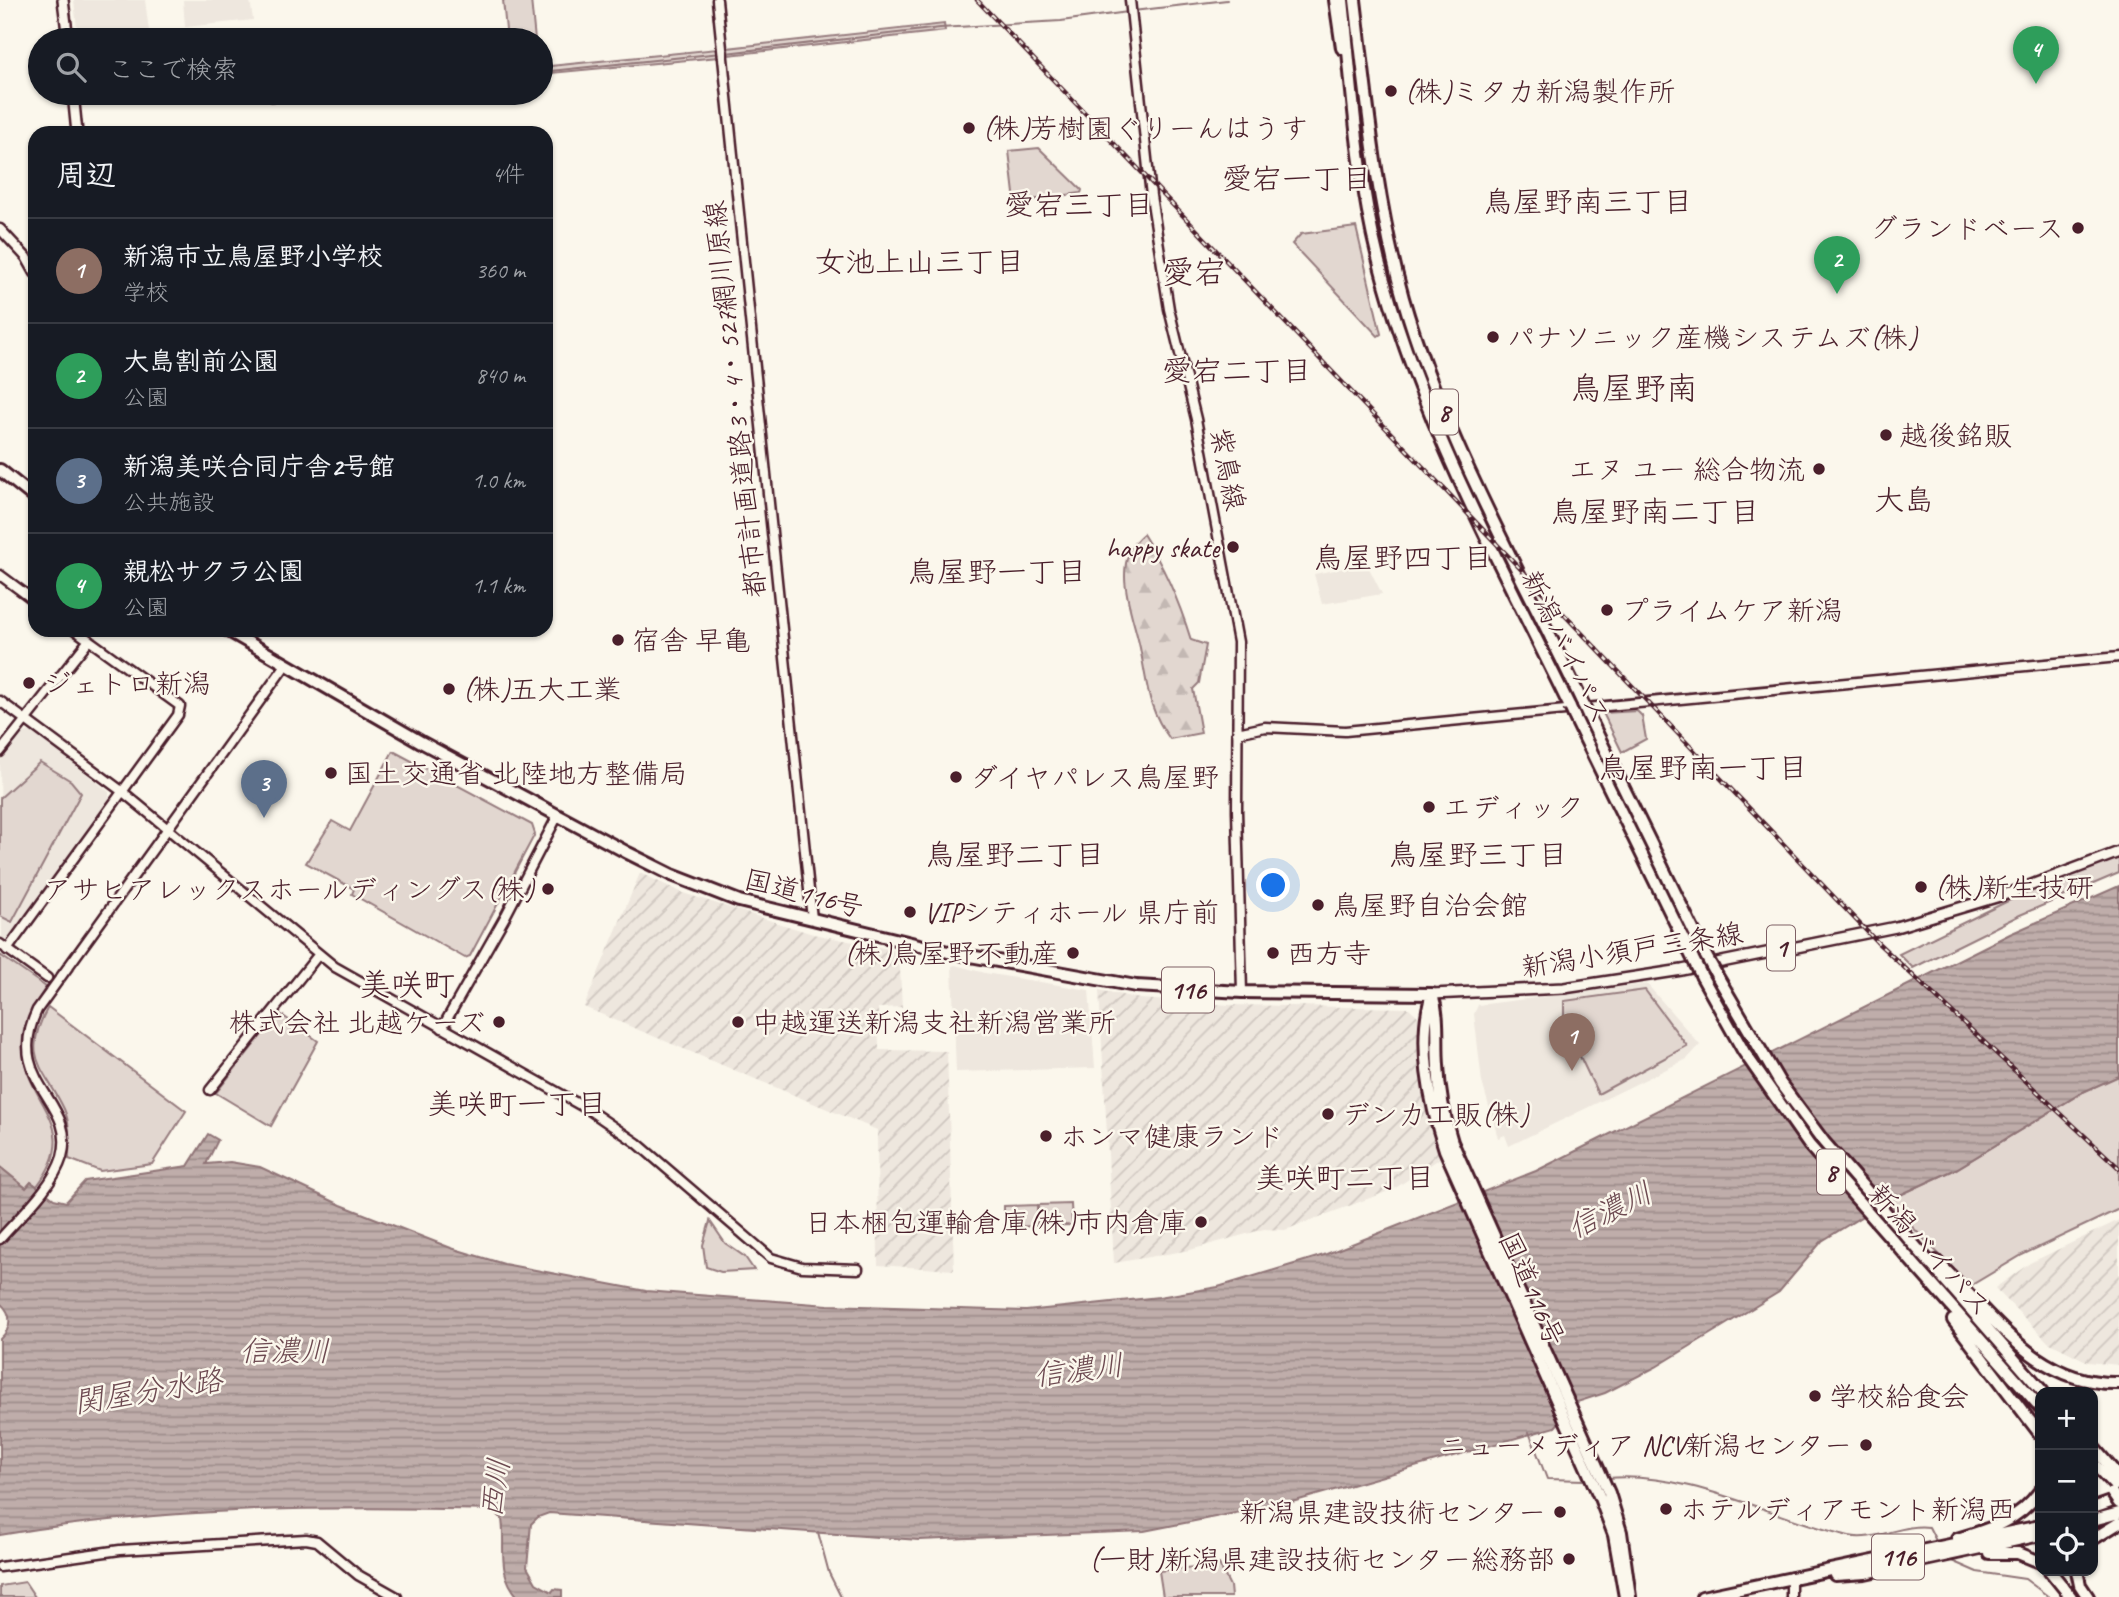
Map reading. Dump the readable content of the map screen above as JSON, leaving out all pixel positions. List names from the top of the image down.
{
  "streets": {
    "highway": [
      "8",
      "新潟バイパス",
      "国道116号",
      "116"
    ],
    "main road": ["1", "新潟小須戸三条線"],
    "street": ["都市計画道路3・4・527網川原線", "紫鳥線"]
  },
  "crossings": [
    ["都市計画道路3・4・527網川原線", "国道116号"],
    ["8", "新潟バイパス"],
    ["紫鳥線", "国道116号"],
    ["国道116号", "新潟小須戸三条線"]
  ],
  "districts": [
    "愛宕一丁目",
    "鳥屋野南三丁目",
    "愛宕三丁目",
    "女池上山三丁目",
    "愛宕",
    "愛宕二丁目",
    "鳥屋野南",
    "大島",
    "鳥屋野南二丁目",
    "鳥屋野四丁目",
    "鳥屋野一丁目",
    "鳥屋野南一丁目",
    "鳥屋野二丁目",
    "鳥屋野三丁目",
    "美咲町",
    "美咲町一丁目",
    "美咲町二丁目"
  ],
  "water": ["信濃川", "関屋分水路", "西川"],
  "places": [
    "(株)ミタカ新潟製作所",
    "(株)芳樹園ぐりーんはうす",
    "グランドベース",
    "パナソニック産機システムズ(株)",
    "越後銘販",
    "エヌ ユー 総合物流",
    "happy skate",
    "プライムケア新潟",
    "宿舎 早亀",
    "ジェトロ新潟",
    "(株)五大工業",
    "国土交通省 北陸地方整備局",
    "ダイヤパレス鳥屋野",
    "エディック",
    "(株)新生技研",
    "アサヒアレックスホールディングス(株)",
    "鳥屋野自治会館",
    "VIPシティホール 県庁前",
    "(株)鳥屋野不動産",
    "西方寺",
    "株式会社 北越ケーズ",
    "中越運送新潟支社新潟営業所",
    "デンカ工販(株)",
    "ホンマ健康ランド",
    "日本梱包運輸倉庫(株)市内倉庫",
    "学校給食会",
    "ニューメディア NCV新潟センター",
    "ホテルディアモント新潟西",
    "新潟県建設技術センター",
    "(一財)新潟県建設技術センター総務部"
  ],
  "page": {
    "pins": [
      "4",
      "2",
      "3",
      "1"
    ],
    "search": "ここで検索",
    "heading": ["周辺", "4件"],
    "list": [
      {
        "mark": "1",
        "name": "新潟市立鳥屋野小学校",
        "note": "学校",
        "value": "360 m"
      },
      {
        "mark": "2",
        "name": "大島割前公園",
        "note": "公園",
        "value": "840 m"
      },
      {
        "mark": "3",
        "name": "新潟美咲合同庁舎2号館",
        "note": "公共施設",
        "value": "1.0 km"
      },
      {
        "mark": "4",
        "name": "親松サクラ公園",
        "note": "公園",
        "value": "1.1 km"
      }
    ],
    "map_buttons": ["+", "−"]
  }
}
